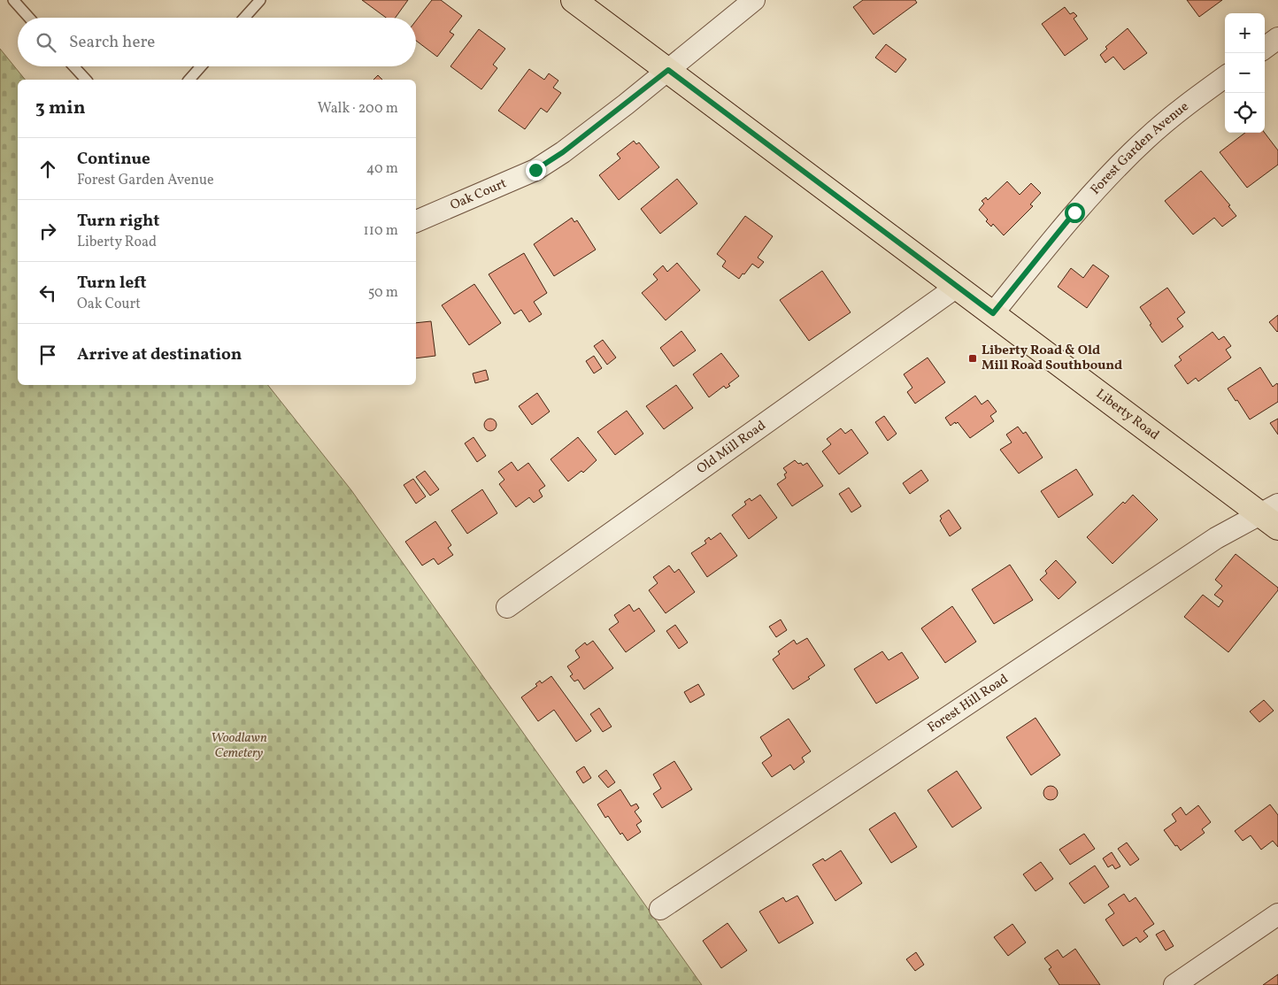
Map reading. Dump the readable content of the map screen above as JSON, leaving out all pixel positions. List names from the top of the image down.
{
  "streets": {
    "main road": ["Liberty Road"],
    "street": [
      "Forest Garden Avenue",
      "Oak Court",
      "Old Mill Road",
      "Forest Hill Road"
    ]
  },
  "crossings": [
    ["Forest Garden Avenue", "Liberty Road"],
    ["Oak Court", "Liberty Road"],
    ["Liberty Road", "Old Mill Road"],
    ["Liberty Road", "Forest Hill Road"]
  ],
  "parks": ["Woodlawn Cemetery"],
  "places": {
    "transit": ["Liberty Road & Old Mill Road Southbound"]
  },
  "page": {
    "map_buttons": ["+", "−"],
    "search": "Search here",
    "heading": ["3 min", "Walk · 200 m"],
    "list": [
      ["Continue", "Forest Garden Avenue", "40 m"],
      ["Turn right", "Liberty Road", "110 m"],
      ["Turn left", "Oak Court", "50 m"],
      "Arrive at destination"
    ]
  }
}
